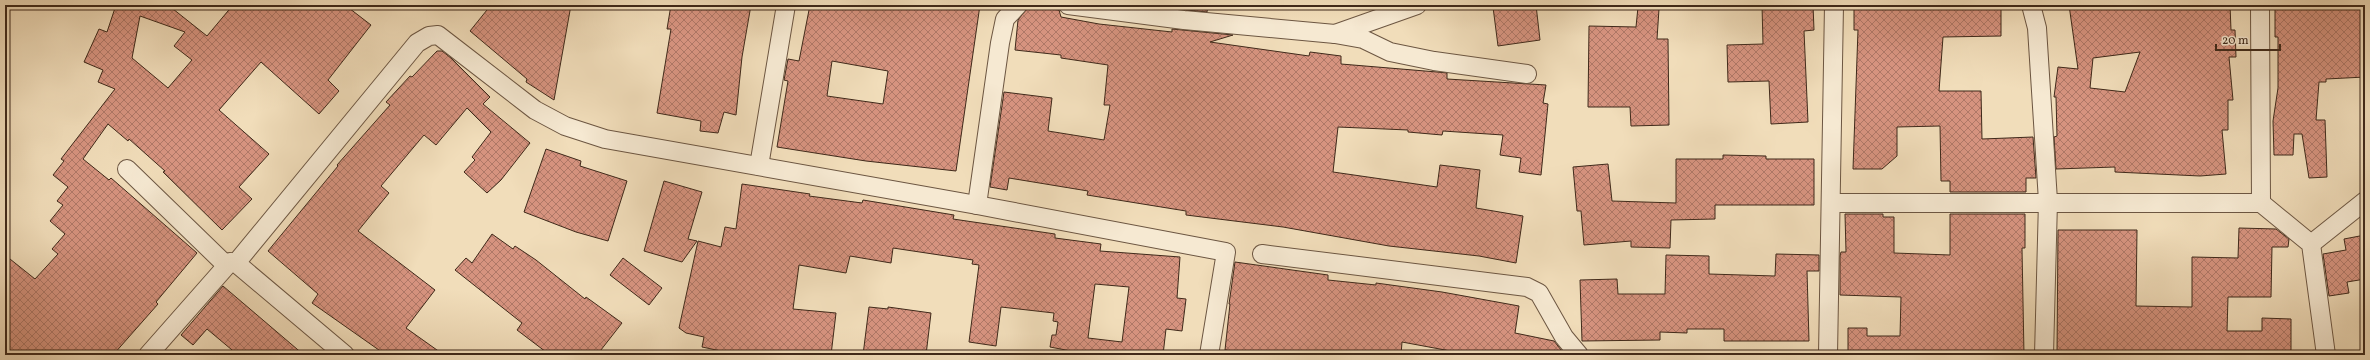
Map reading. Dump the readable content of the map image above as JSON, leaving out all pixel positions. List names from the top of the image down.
{
  "scale_bar": "20 m"
}
